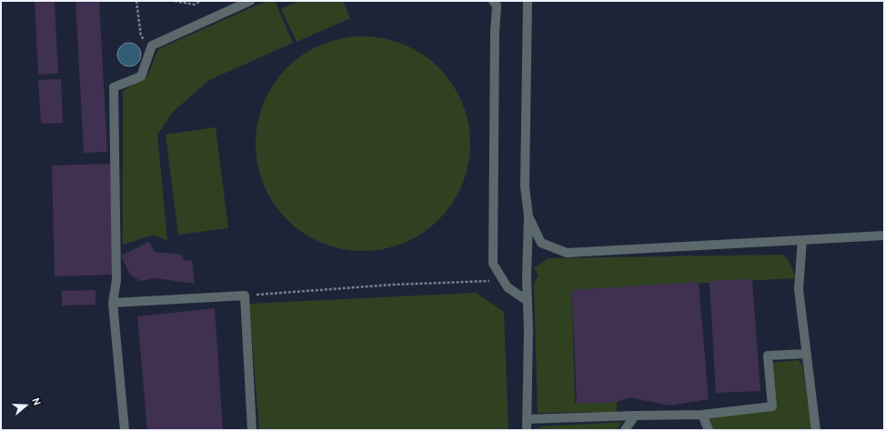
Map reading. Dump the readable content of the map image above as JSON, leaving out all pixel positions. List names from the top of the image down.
{
  "north": "right"
}
